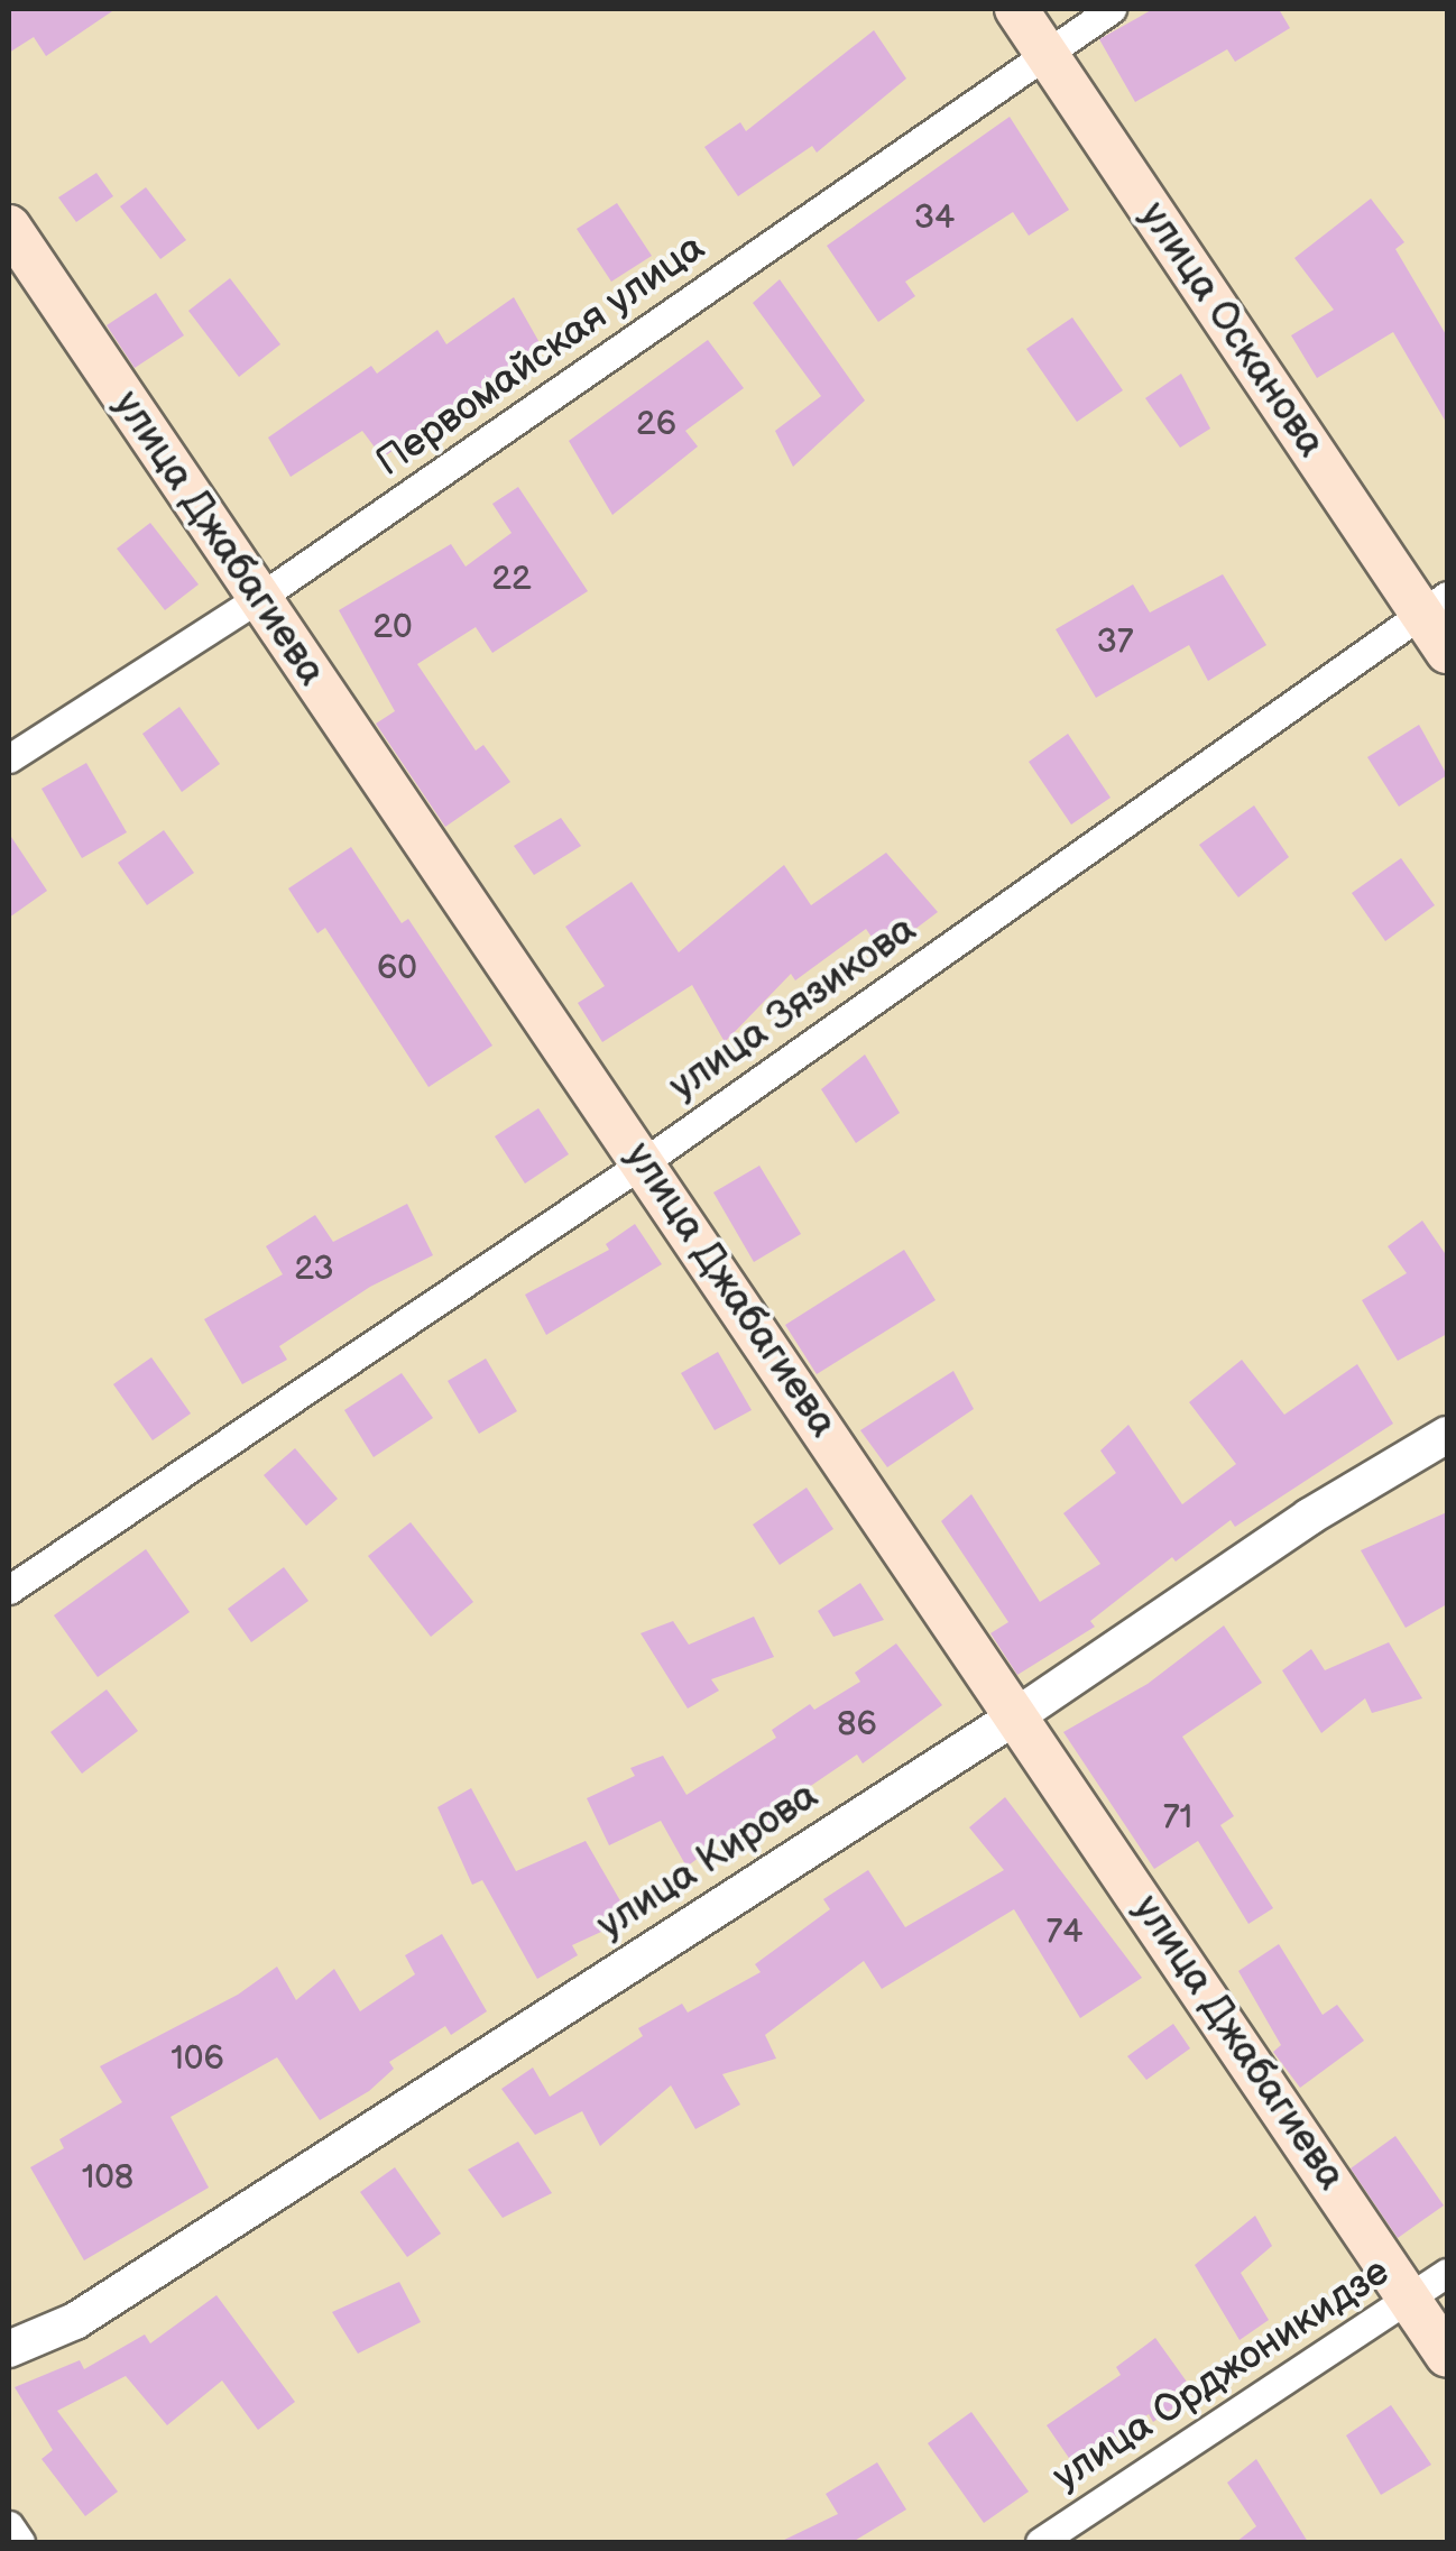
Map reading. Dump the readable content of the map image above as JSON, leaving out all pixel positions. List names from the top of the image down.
{
  "streets": {
    "main road": ["улица Осканова", "улица Джабагиева"],
    "street": [
      "Первомайская улица",
      "улица Зязикова",
      "улица Кирова",
      "улица Орджоникидзе"
    ]
  },
  "crossings": [
    ["улица Осканова", "Первомайская улица"],
    ["улица Осканова", "улица Зязикова"],
    ["Первомайская улица", "улица Джабагиева"],
    ["улица Джабагиева", "улица Зязикова"],
    ["улица Джабагиева", "улица Кирова"],
    ["улица Джабагиева", "улица Орджоникидзе"]
  ],
  "house_numbers": [
    "34",
    "26",
    "22",
    "20",
    "37",
    "60",
    "23",
    "86",
    "71",
    "74",
    "106",
    "108"
  ]
}
